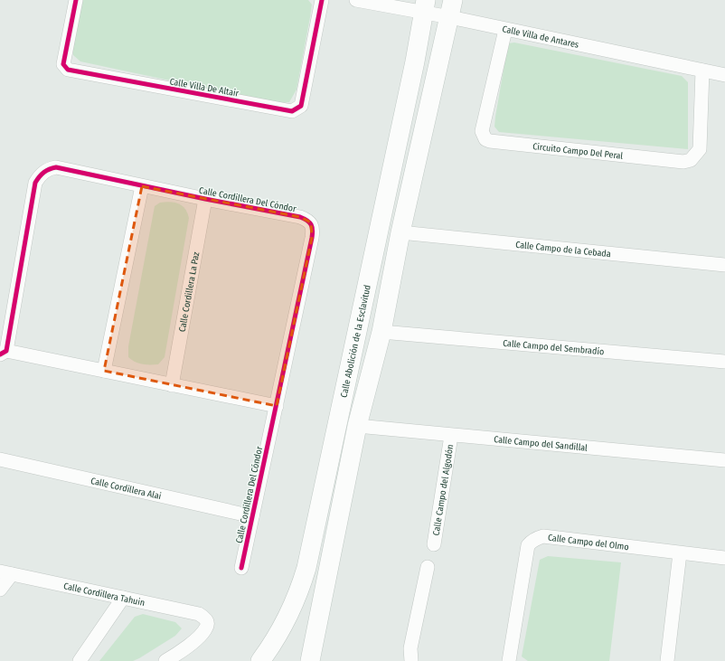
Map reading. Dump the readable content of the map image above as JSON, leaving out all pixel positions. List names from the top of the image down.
{
  "streets": {
    "main road": ["Calle Abolición de la Esclavitud"],
    "street": [
      "Calle Villa de Antares",
      "Calle Villa De Altair",
      "Circuito Campo Del Peral",
      "Calle Cordillera Del Cóndor",
      "Calle Campo de la Cebada",
      "Calle Cordillera La Paz",
      "Calle Campo del Sembradío",
      "Calle Campo del Sandillal",
      "Calle Cordillera Alai",
      "Calle Campo del Algodón",
      "Calle Campo del Olmo",
      "Calle Cordillera Tahuin"
    ]
  },
  "crossings": [
    ["Calle Villa de Antares", "Circuito Campo Del Peral"],
    ["Calle Villa de Antares", "Calle Abolición de la Esclavitud"],
    ["Calle Cordillera Del Cóndor", "Calle Cordillera La Paz"],
    ["Calle Cordillera Del Cóndor", "Calle Cordillera Alai"],
    ["Calle Campo del Sandillal", "Calle Campo del Algodón"]
  ]
}
